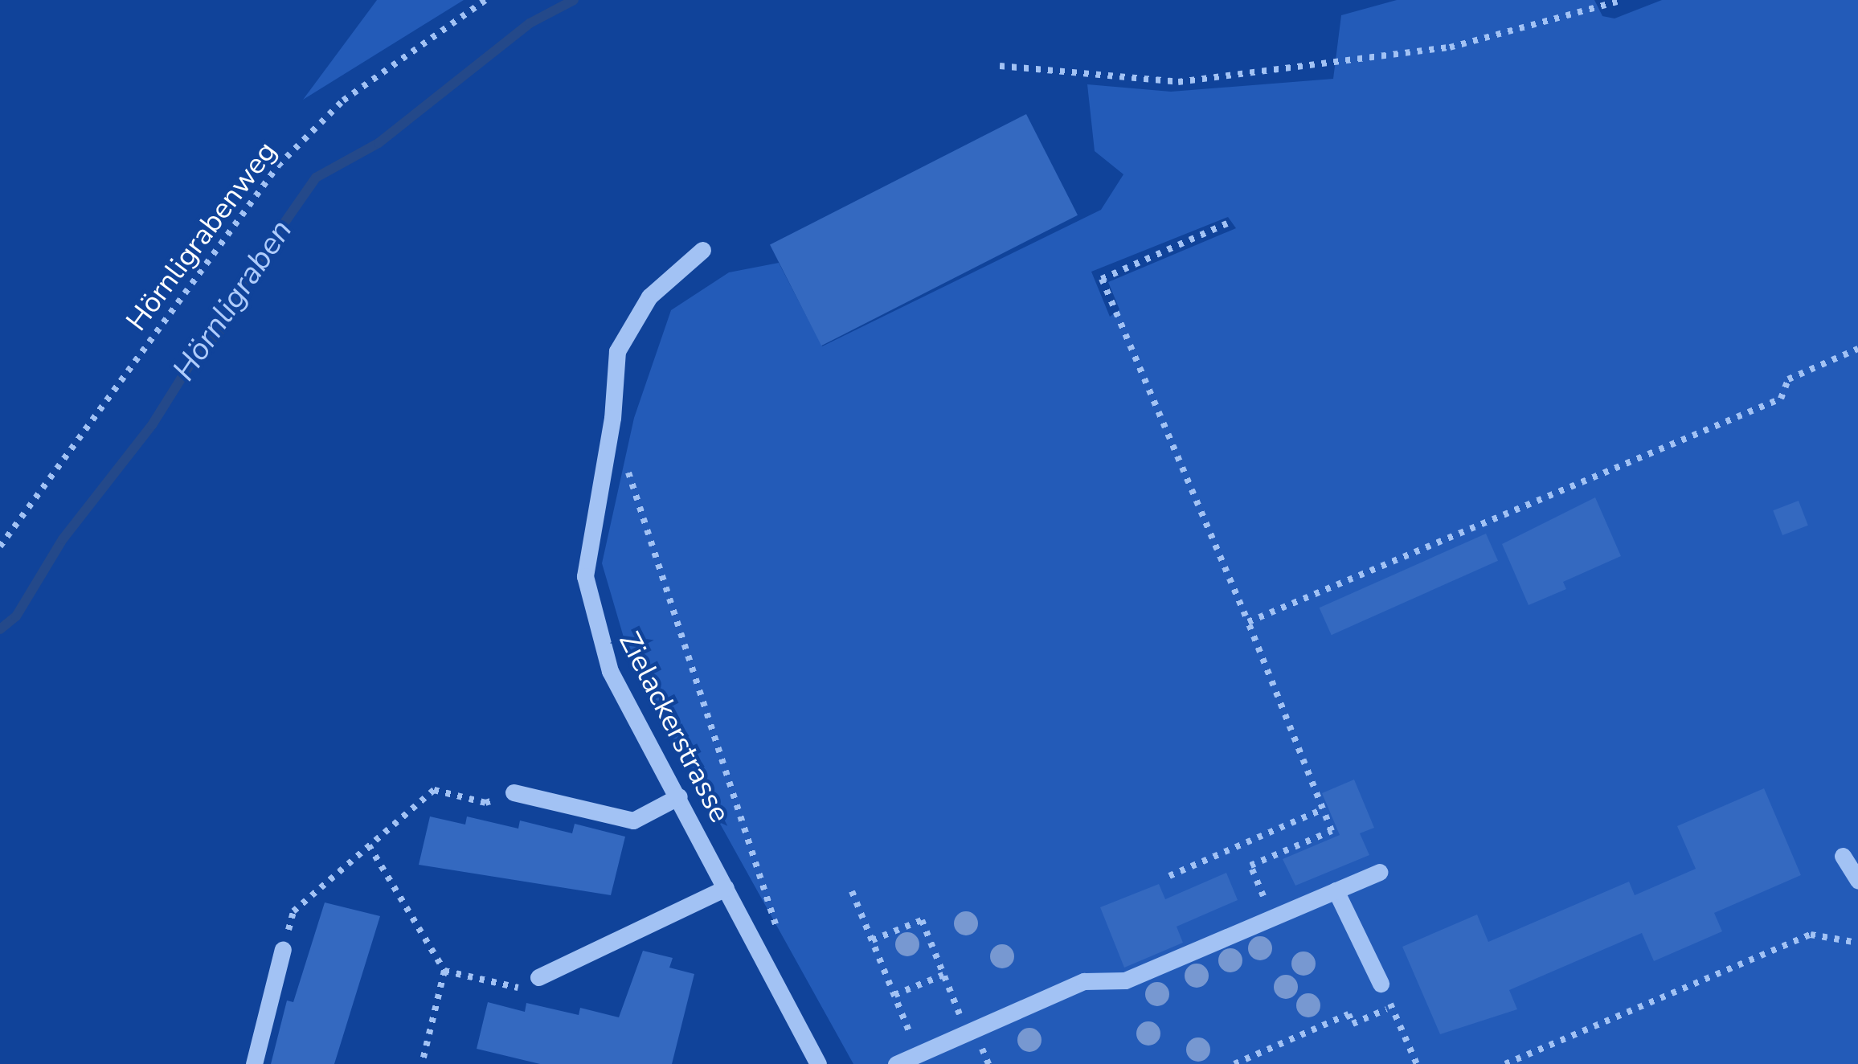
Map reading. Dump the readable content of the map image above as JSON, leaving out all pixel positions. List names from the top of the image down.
{
  "streets": {
    "street": ["Zielackerstrasse"],
    "path": ["Hörnligrabenweg"]
  },
  "water": ["Hörnligraben"]
}
